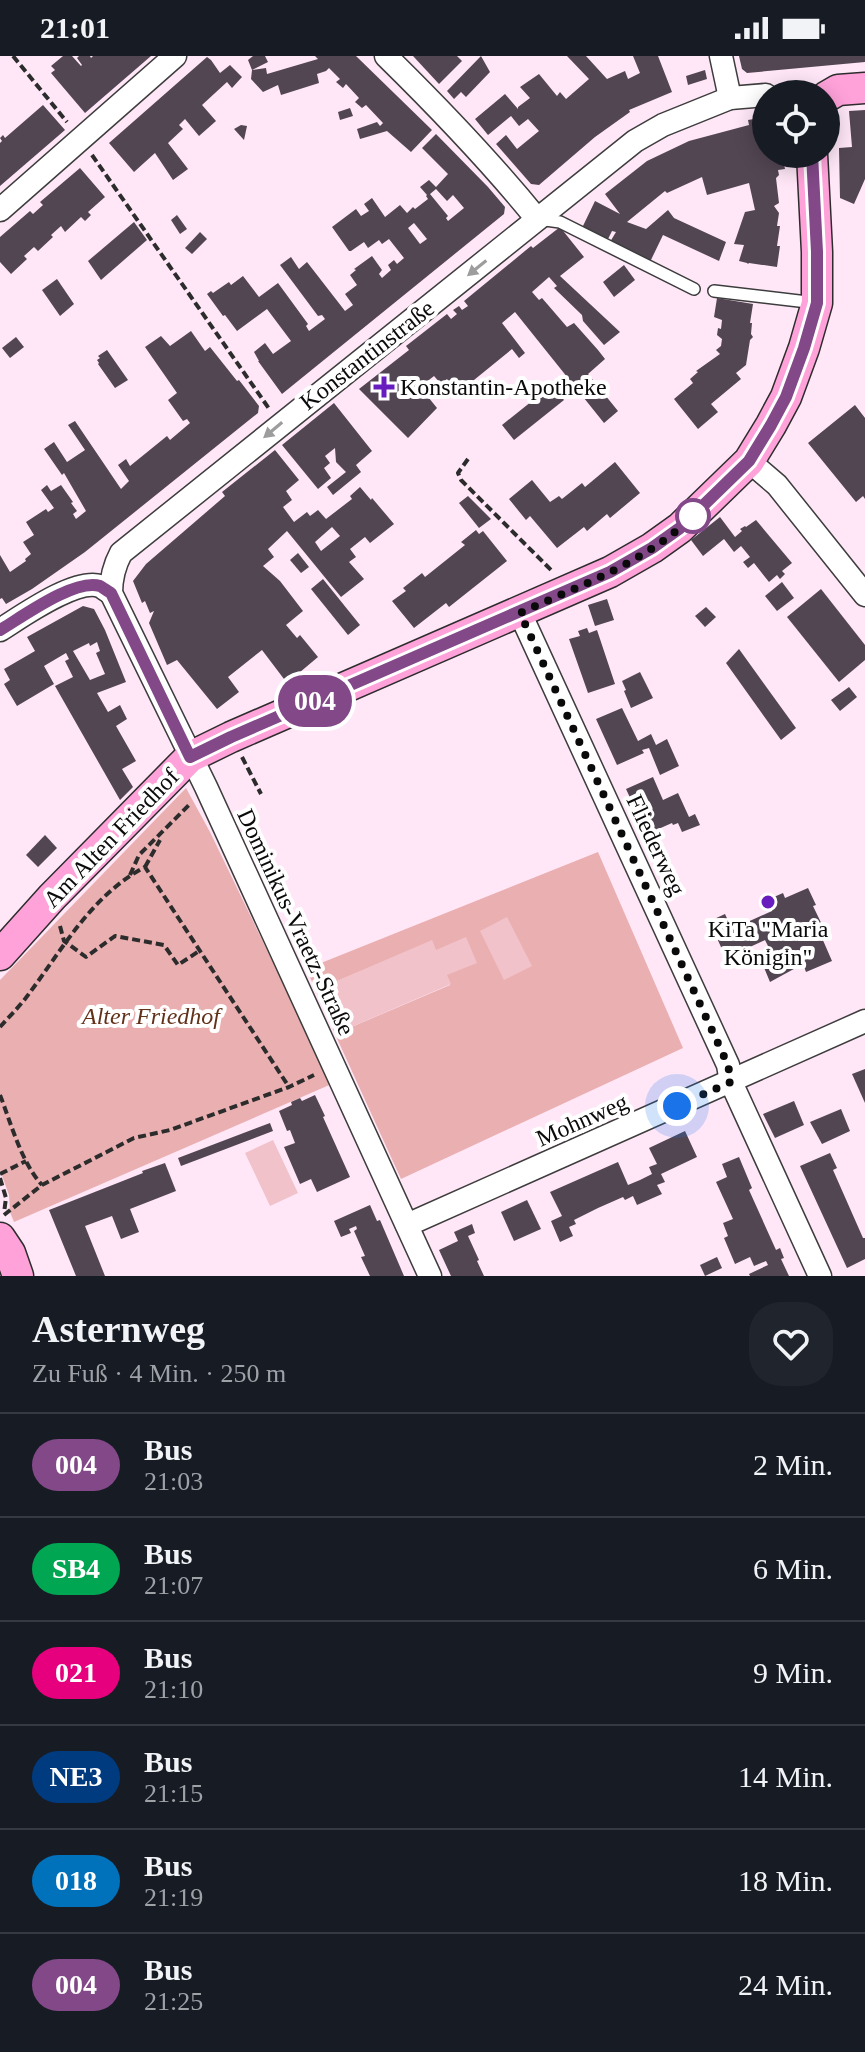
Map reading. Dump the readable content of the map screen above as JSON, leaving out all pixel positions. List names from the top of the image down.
{
  "streets": {
    "street": [
      "Konstantinstraße",
      "Am Alten Friedhof",
      "Fliederweg",
      "Dominikus-Vraetz-Straße",
      "Mohnweg"
    ]
  },
  "crossings": [
    ["Konstantinstraße", "Dominikus-Vraetz-Straße"],
    ["Am Alten Friedhof", "Fliederweg"],
    ["Am Alten Friedhof", "Dominikus-Vraetz-Straße"],
    ["Fliederweg", "Mohnweg"],
    ["Dominikus-Vraetz-Straße", "Mohnweg"]
  ],
  "one_way": ["Konstantinstraße"],
  "parks": ["Alter Friedhof"],
  "places": {
    "health": ["Konstantin-Apotheke"],
    "other": ["KiTa \"Maria Königin\""]
  },
  "lines": ["bus line 004"],
  "page": {
    "status": "21:01",
    "on_map": "004",
    "heading": ["Asternweg", "Zu Fuß · 4 Min. · 250 m"],
    "list": [
      {
        "mark": "004",
        "name": "Bus",
        "note": "21:03",
        "value": "2 Min."
      },
      {
        "mark": "SB4",
        "name": "Bus",
        "note": "21:07",
        "value": "6 Min."
      },
      {
        "mark": "021",
        "name": "Bus",
        "note": "21:10",
        "value": "9 Min."
      },
      {
        "mark": "NE3",
        "name": "Bus",
        "note": "21:15",
        "value": "14 Min."
      },
      {
        "mark": "018",
        "name": "Bus",
        "note": "21:19",
        "value": "18 Min."
      },
      {
        "mark": "004",
        "name": "Bus",
        "note": "21:25",
        "value": "24 Min."
      }
    ]
  }
}
